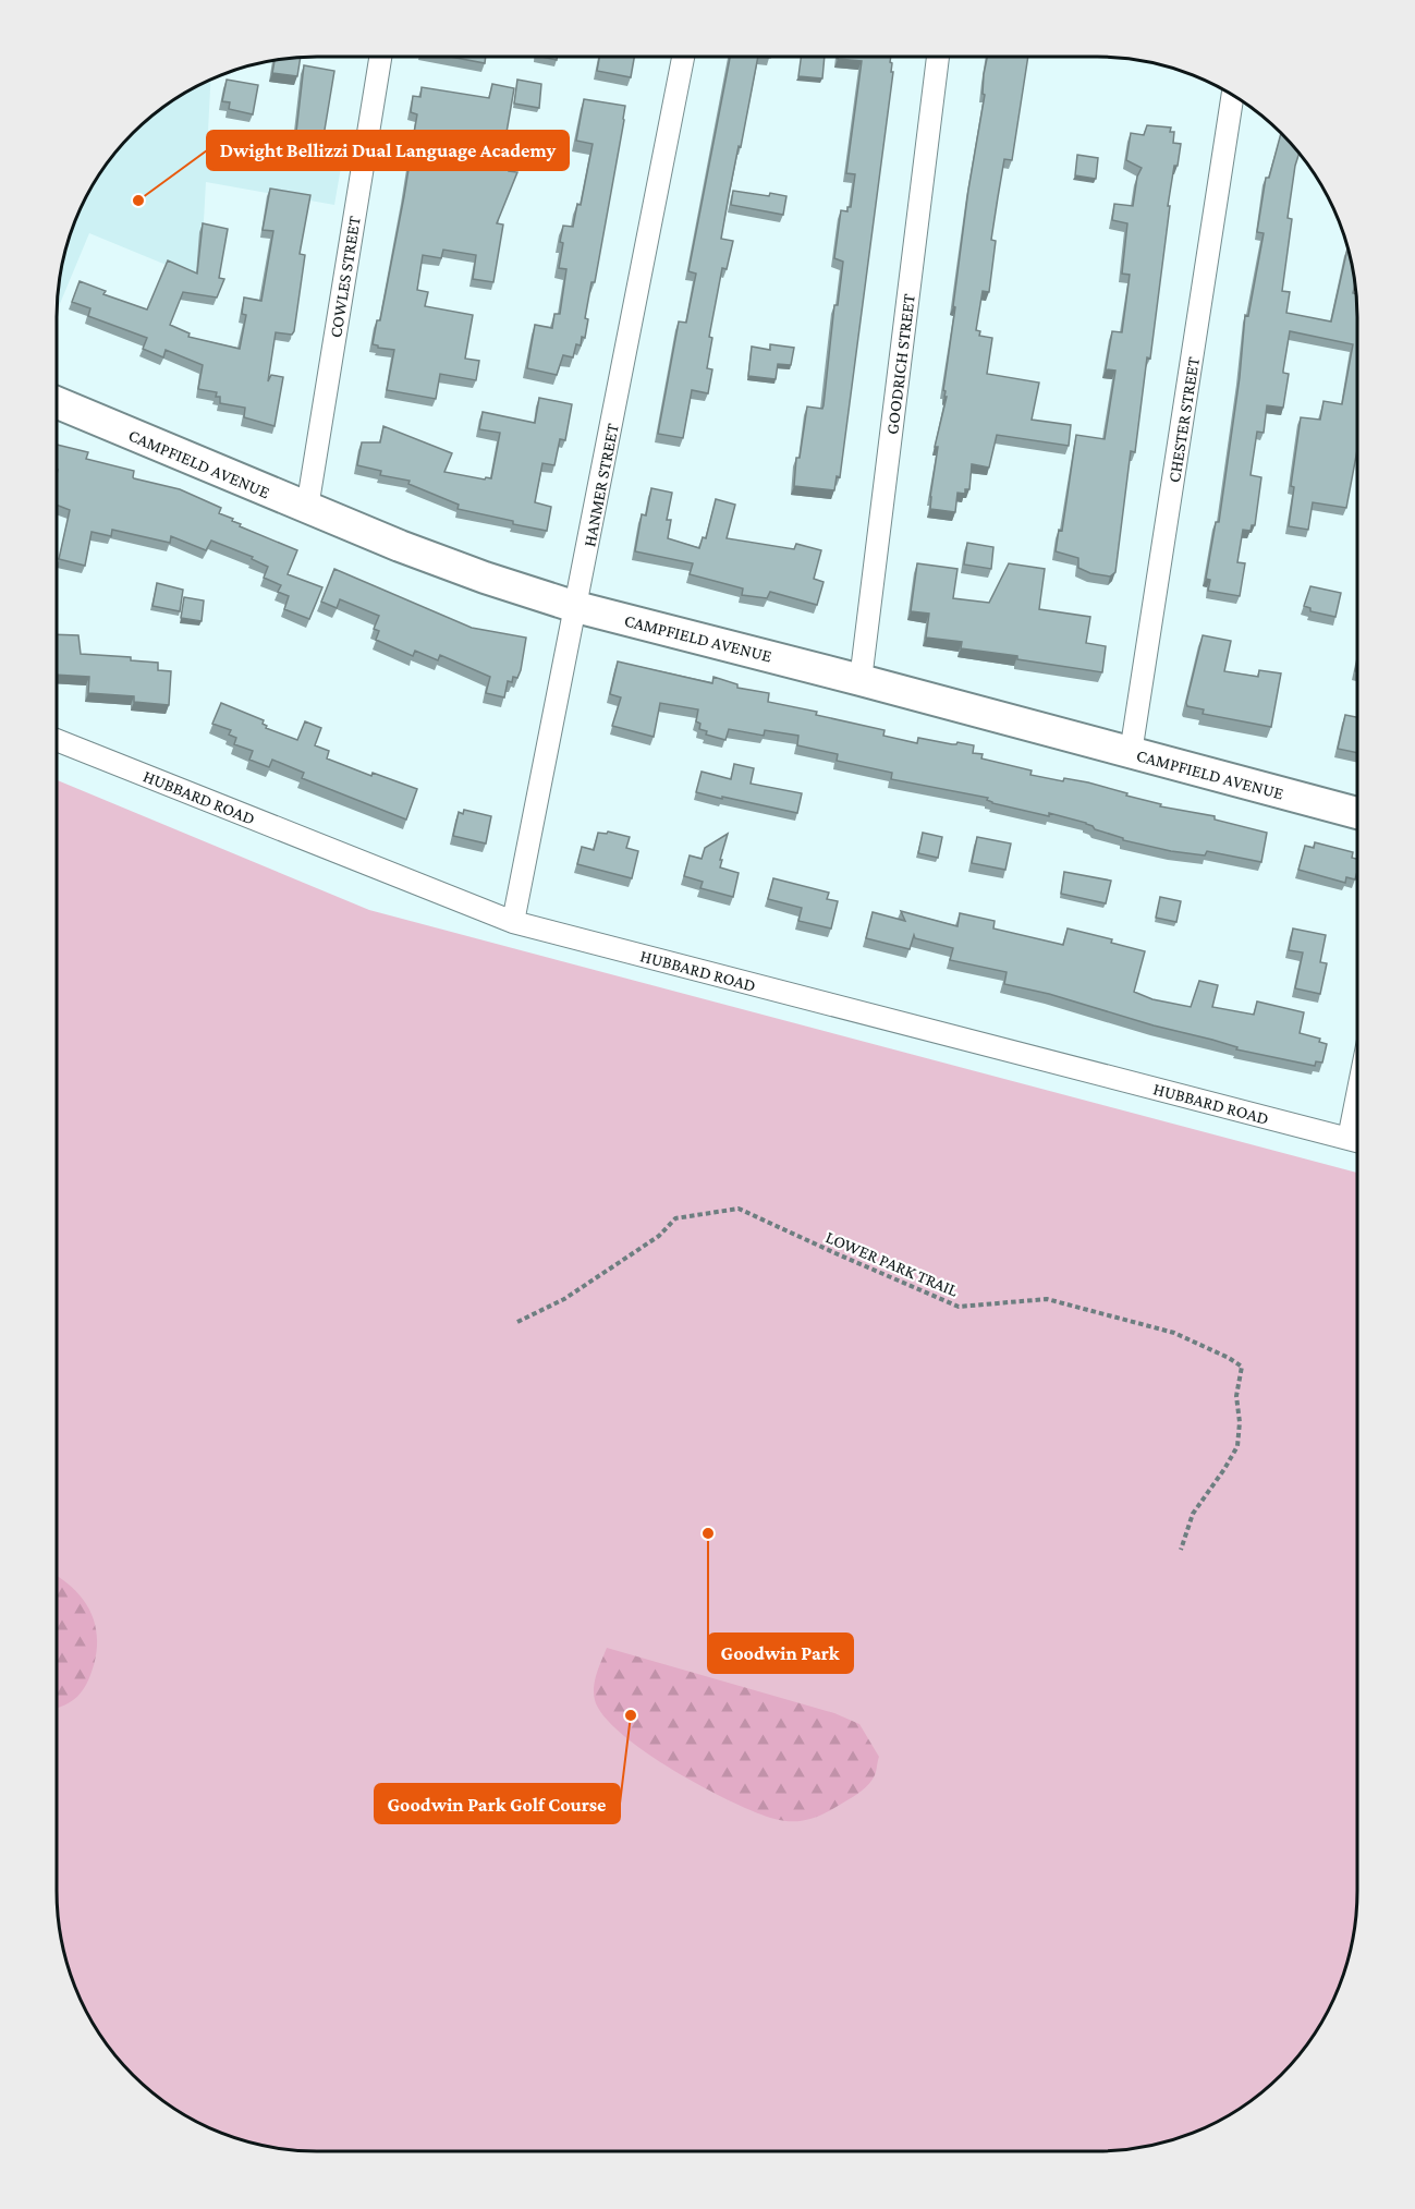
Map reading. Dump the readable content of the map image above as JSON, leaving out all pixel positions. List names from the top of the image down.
{
  "streets": {
    "street": [
      "COWLES STREET",
      "GOODRICH STREET",
      "CHESTER STREET",
      "CAMPFIELD AVENUE",
      "HANMER STREET",
      "HUBBARD ROAD"
    ],
    "path": ["LOWER PARK TRAIL"]
  },
  "crossings": [
    ["COWLES STREET", "CAMPFIELD AVENUE"],
    ["GOODRICH STREET", "CAMPFIELD AVENUE"],
    ["CHESTER STREET", "CAMPFIELD AVENUE"],
    ["CAMPFIELD AVENUE", "HANMER STREET"],
    ["HANMER STREET", "HUBBARD ROAD"]
  ],
  "places": ["Dwight Bellizzi Dual Language Academy", "Goodwin Park", "Goodwin Park Golf Course"]
}
